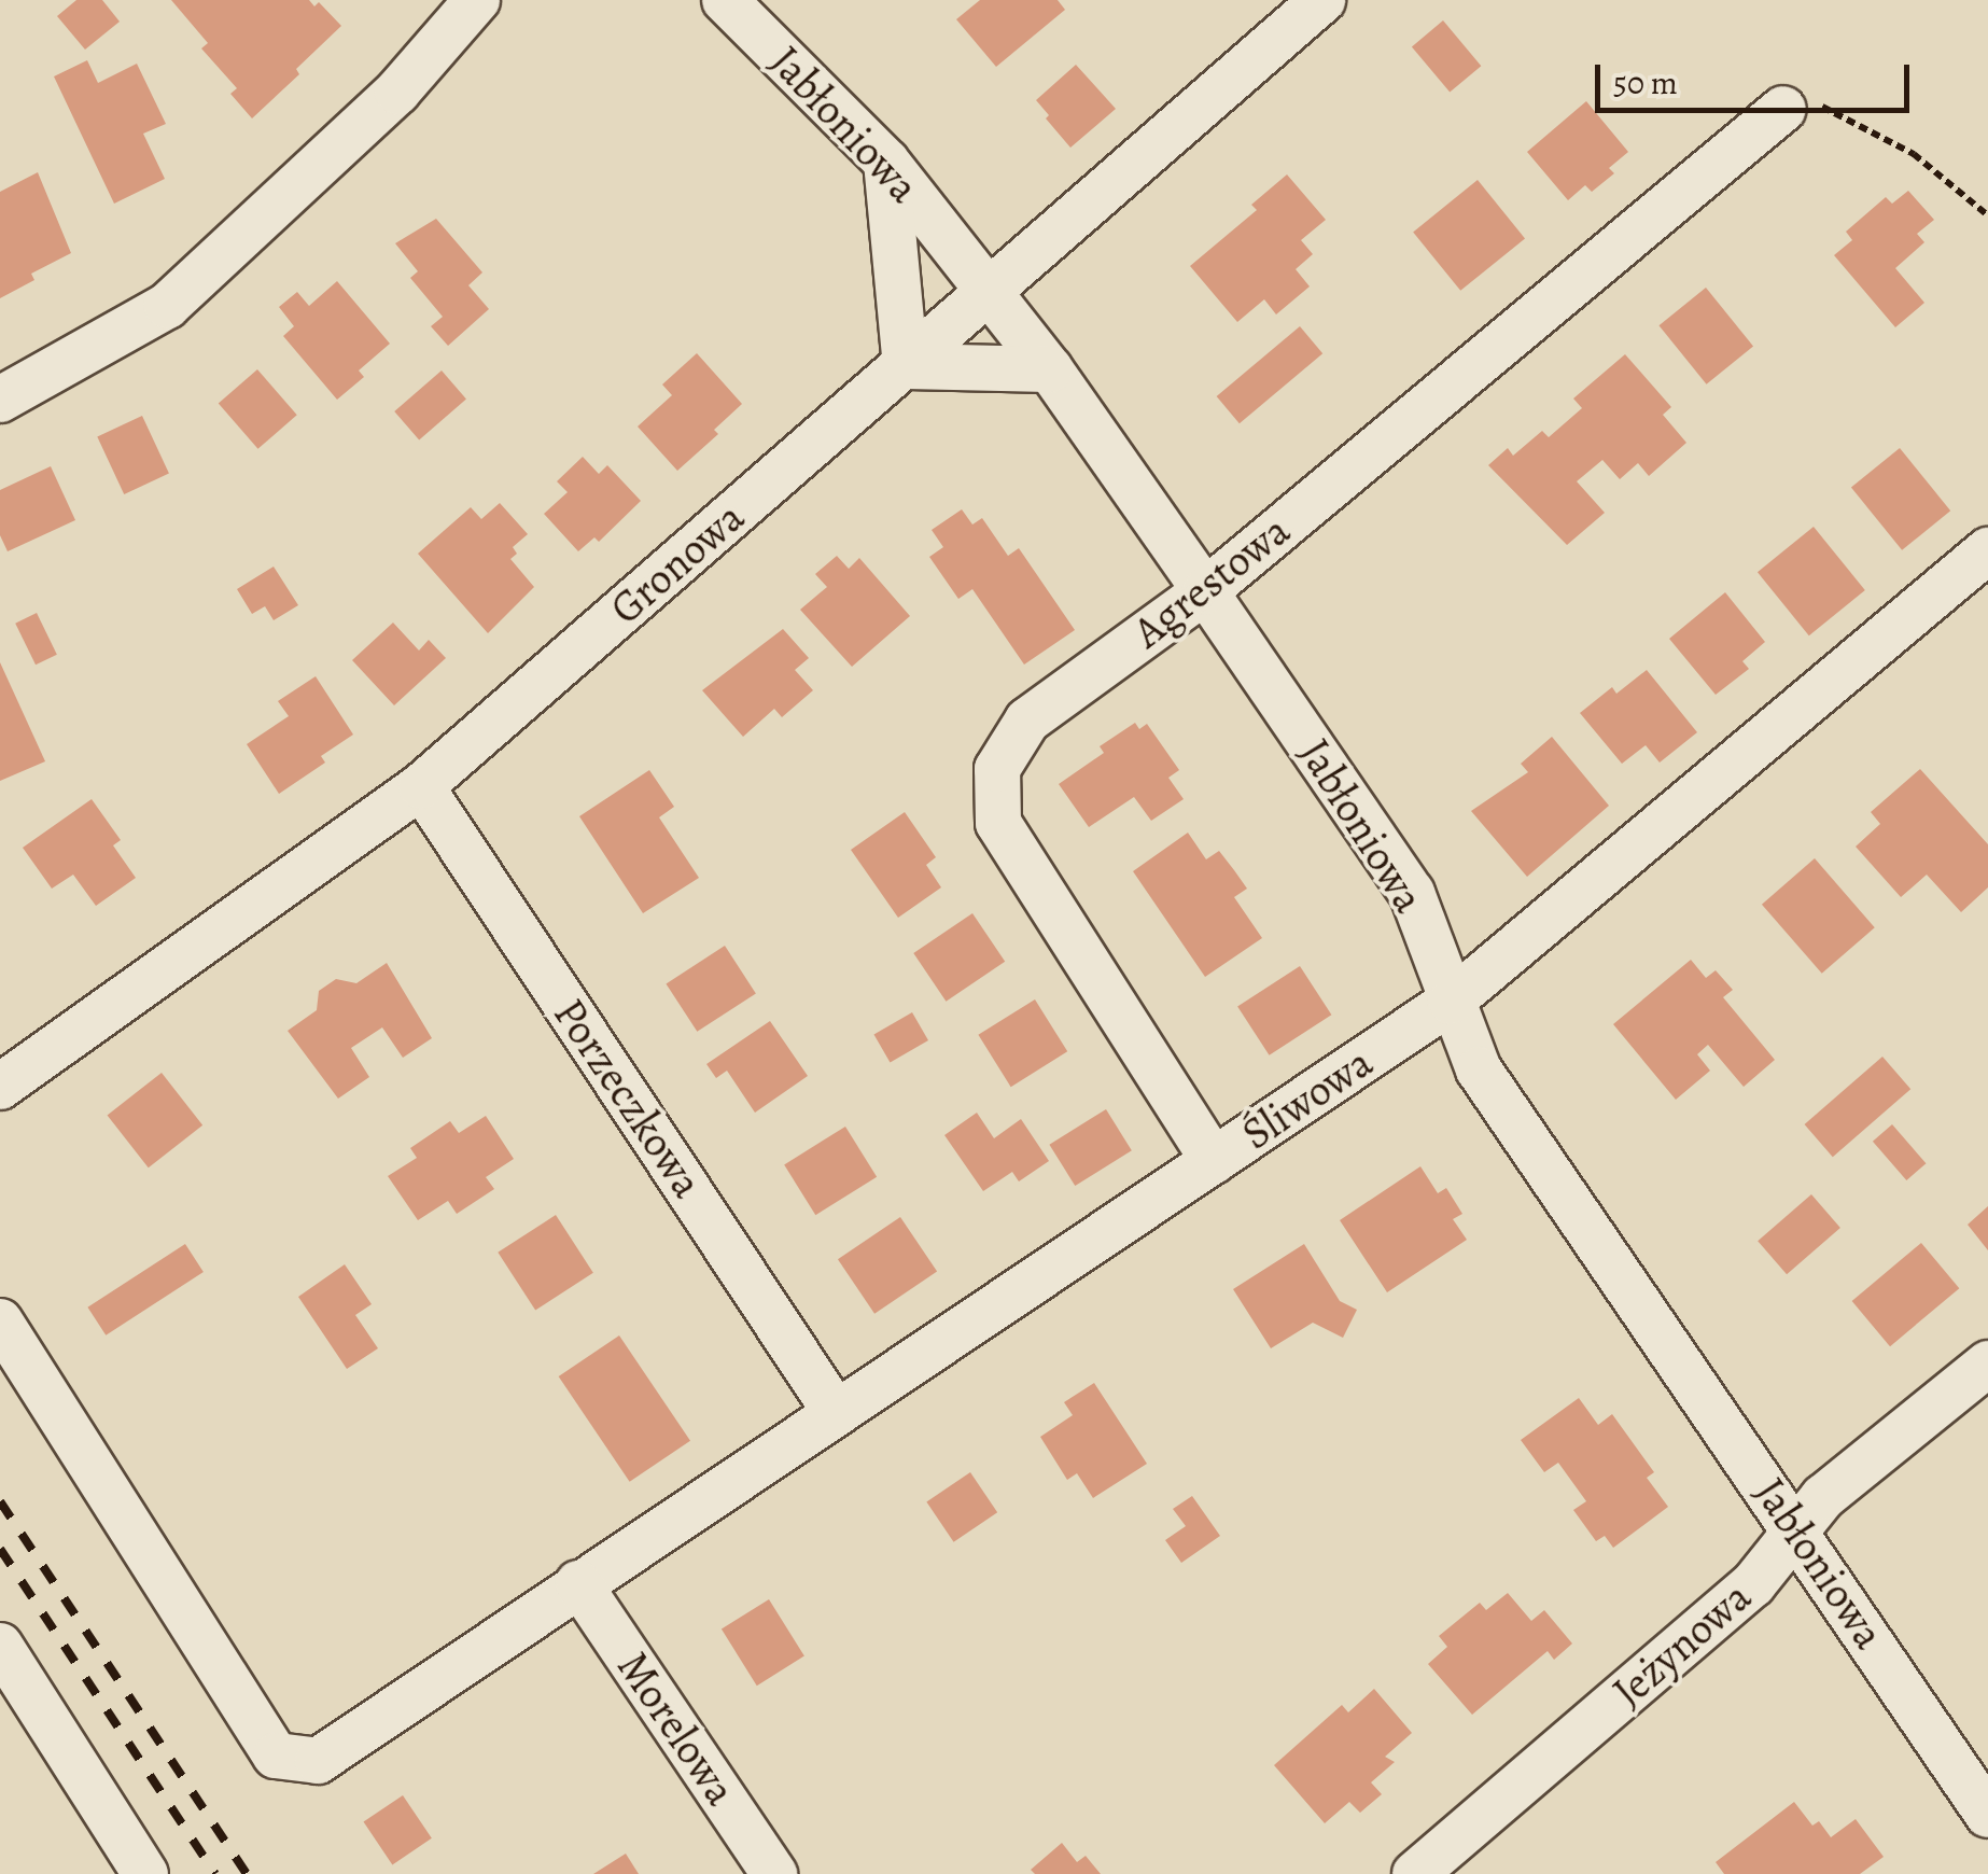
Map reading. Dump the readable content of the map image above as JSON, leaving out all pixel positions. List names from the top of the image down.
{
  "streets": {
    "street": [
      "Jabłoniowa",
      "Gronowa",
      "Agrestowa",
      "Porzeczkowa",
      "Śliwowa",
      "Jeżynowa",
      "Morelowa"
    ]
  },
  "crossings": [
    ["Jabłoniowa", "Gronowa"],
    ["Jabłoniowa", "Agrestowa"],
    ["Jabłoniowa", "Śliwowa"],
    ["Jabłoniowa", "Jeżynowa"],
    ["Gronowa", "Porzeczkowa"],
    ["Agrestowa", "Śliwowa"],
    ["Porzeczkowa", "Śliwowa"],
    ["Śliwowa", "Morelowa"]
  ],
  "scale_bar": "50 m"
}
